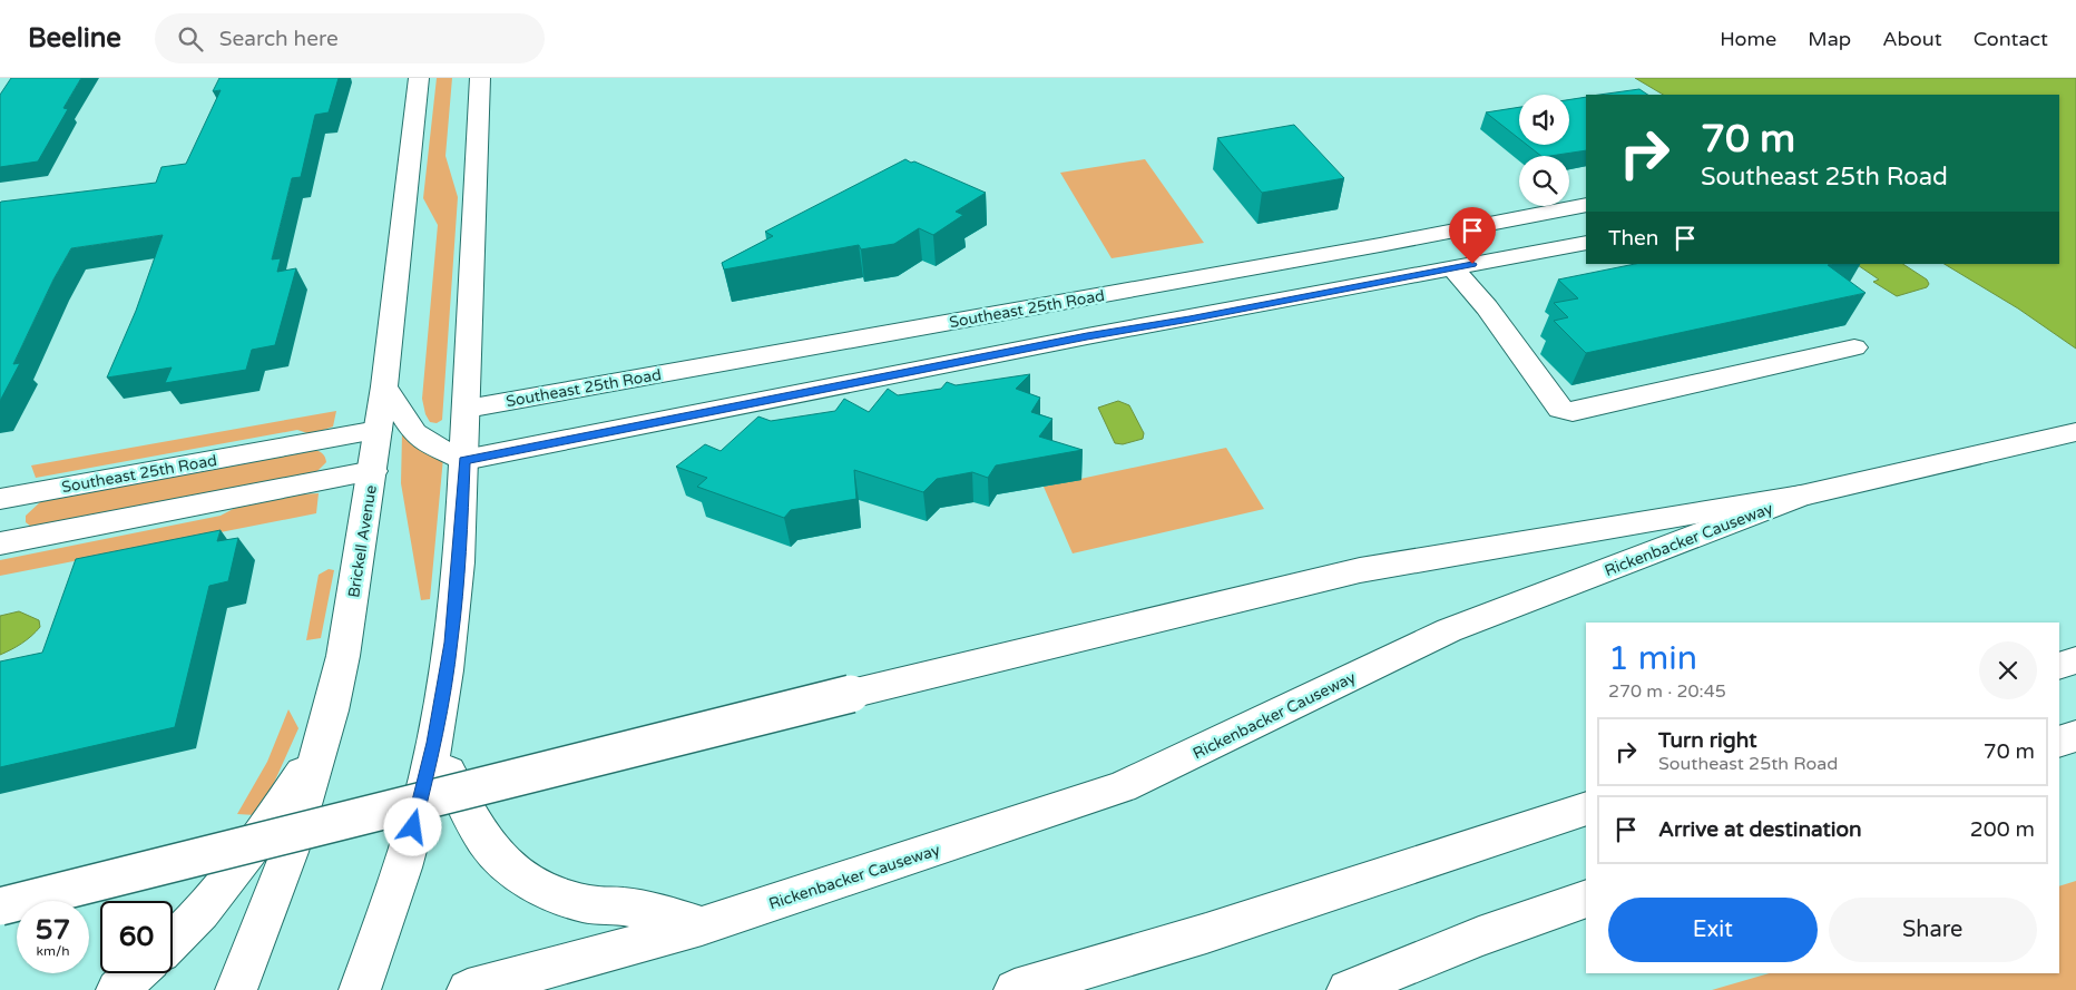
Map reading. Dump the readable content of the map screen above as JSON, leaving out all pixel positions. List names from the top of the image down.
{
  "streets": {
    "main road": ["Southeast 25th Road", "Rickenbacker Causeway", "Brickell Avenue"]
  },
  "crossings": [
    ["Southeast 25th Road", "Brickell Avenue"]
  ],
  "page": {
    "header": "Beeline",
    "search": "Search here",
    "nav": [
      "Home",
      "Map",
      "About",
      "Contact"
    ],
    "turn": ["70 m", "Southeast 25th Road"],
    "then": "Then",
    "heading": ["1 min", "270 m · 20:45"],
    "list": [
      {
        "name": "Turn right",
        "note": "Southeast 25th Road",
        "value": "70 m"
      },
      {
        "name": "Arrive at destination",
        "value": "200 m"
      }
    ],
    "buttons": ["Exit", "Share"],
    "speed": "57 km/h",
    "limit": "60"
  }
}
